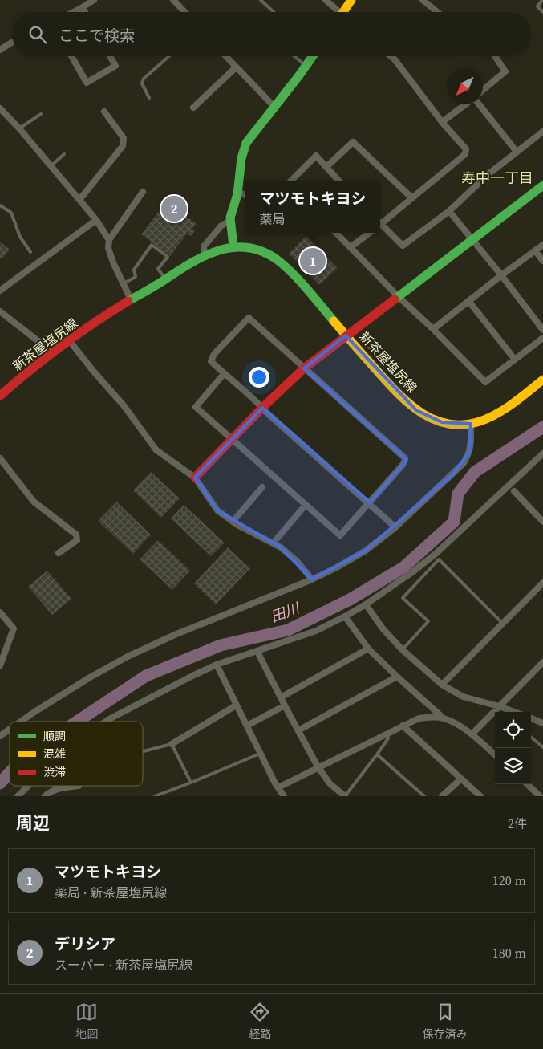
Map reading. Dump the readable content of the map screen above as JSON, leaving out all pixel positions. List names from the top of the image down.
{
  "streets": {
    "main road": ["新茶屋塩尻線"]
  },
  "districts": ["寿中一丁目"],
  "water": ["田川"],
  "legend": ["順調", "混雑", "渋滞"],
  "north": "bottom left",
  "page": {
    "search": "ここで検索",
    "popup": ["マツモトキヨシ", "薬局"],
    "pins": ["2", "1"],
    "heading": ["周辺", "2件"],
    "list": [
      {
        "mark": "1",
        "name": "マツモトキヨシ",
        "note": "薬局 · 新茶屋塩尻線",
        "value": "120 m"
      },
      {
        "mark": "2",
        "name": "デリシア",
        "note": "スーパー · 新茶屋塩尻線",
        "value": "180 m"
      }
    ],
    "nav": ["地図", "経路", "保存済み"]
  }
}
